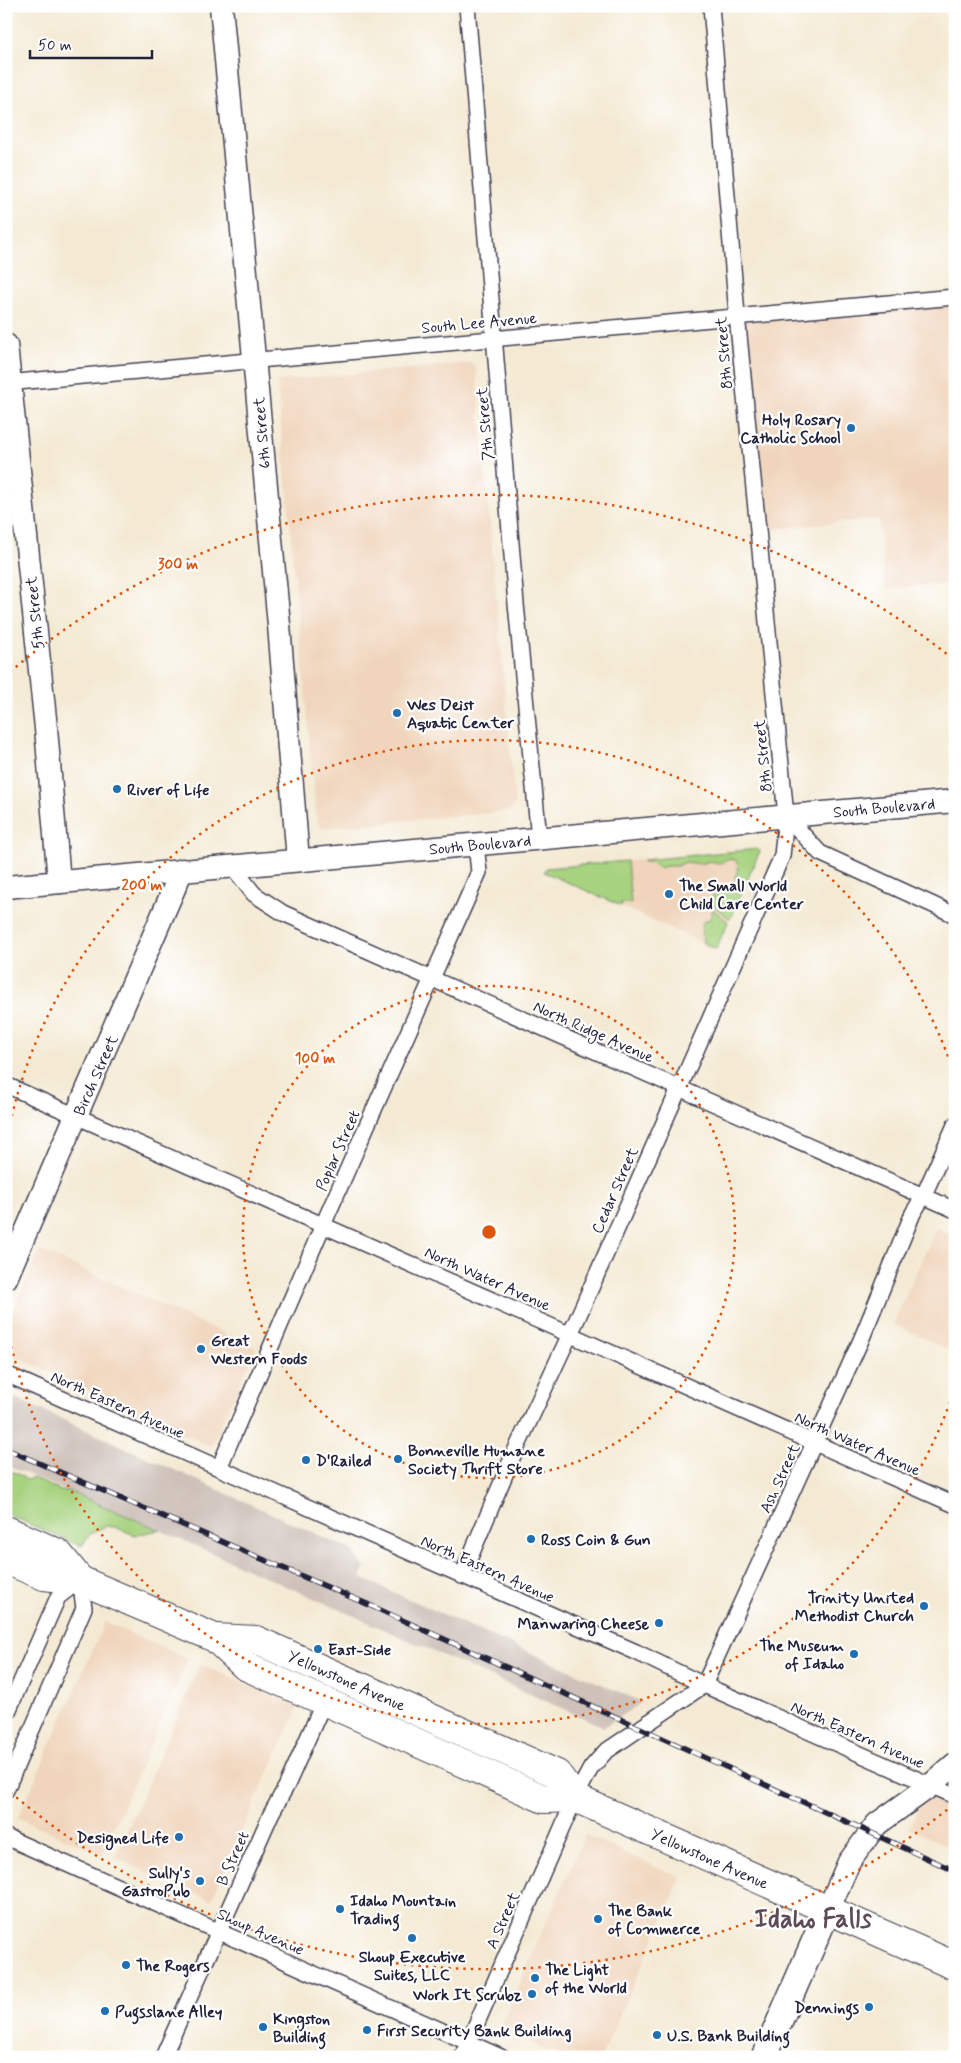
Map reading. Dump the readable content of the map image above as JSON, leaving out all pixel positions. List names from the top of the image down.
{
  "streets": {
    "highway": ["Yellowstone Avenue"],
    "street": [
      "South Lee Avenue",
      "8th Street",
      "7th Street",
      "6th Street",
      "5th Street",
      "South Boulevard",
      "North Ridge Avenue",
      "Birch Street",
      "Poplar Street",
      "Cedar Street",
      "North Water Avenue",
      "North Eastern Avenue",
      "Ash Street",
      "B Street",
      "A Street",
      "Shoup Avenue"
    ]
  },
  "crossings": [
    ["South Lee Avenue", "8th Street"],
    ["South Lee Avenue", "7th Street"],
    ["South Lee Avenue", "6th Street"],
    ["South Lee Avenue", "5th Street"],
    ["8th Street", "South Boulevard"],
    ["8th Street", "Cedar Street"],
    ["7th Street", "South Boulevard"],
    ["6th Street", "South Boulevard"],
    ["5th Street", "South Boulevard"],
    ["South Boulevard", "North Ridge Avenue"],
    ["South Boulevard", "Birch Street"],
    ["South Boulevard", "Poplar Street"],
    ["South Boulevard", "Cedar Street"],
    ["North Ridge Avenue", "Poplar Street"],
    ["North Ridge Avenue", "Cedar Street"],
    ["North Ridge Avenue", "Ash Street"],
    ["Birch Street", "North Water Avenue"],
    ["Poplar Street", "North Water Avenue"],
    ["Poplar Street", "North Eastern Avenue"],
    ["Cedar Street", "North Water Avenue"],
    ["Cedar Street", "North Eastern Avenue"],
    ["North Water Avenue", "Ash Street"],
    ["North Eastern Avenue", "Ash Street"],
    ["Yellowstone Avenue", "B Street"],
    ["Yellowstone Avenue", "A Street"],
    ["B Street", "Shoup Avenue"],
    ["A Street", "Shoup Avenue"]
  ],
  "districts": ["Idaho Falls"],
  "places": [
    "Holy Rosary Catholic School",
    "Wes Deist Aquatic Center",
    "River of Life",
    "The Small World Child Care Center",
    "Great Western Foods",
    "Bonneville Humane Society Thrift Store",
    "D'Railed",
    "Ross Coin & Gun",
    "Trinity United Methodist Church",
    "Manwaring Cheese",
    "East-Side",
    "The Museum of Idaho",
    "Designed Life",
    "Sully's GastroPub",
    "Idaho Mountain Trading",
    "The Bank of Commerce",
    "Shoup Executive Suites, LLC",
    "The Rogers",
    "The Light of the World",
    "Work It Scrubz",
    "Dennings",
    "Pugsslane Alley",
    "Kingston Building",
    "First Security Bank Building",
    "U.S. Bank Building"
  ],
  "scale_bar": "50 m",
  "rings": ["300 m", "200 m", "100 m"]
}
